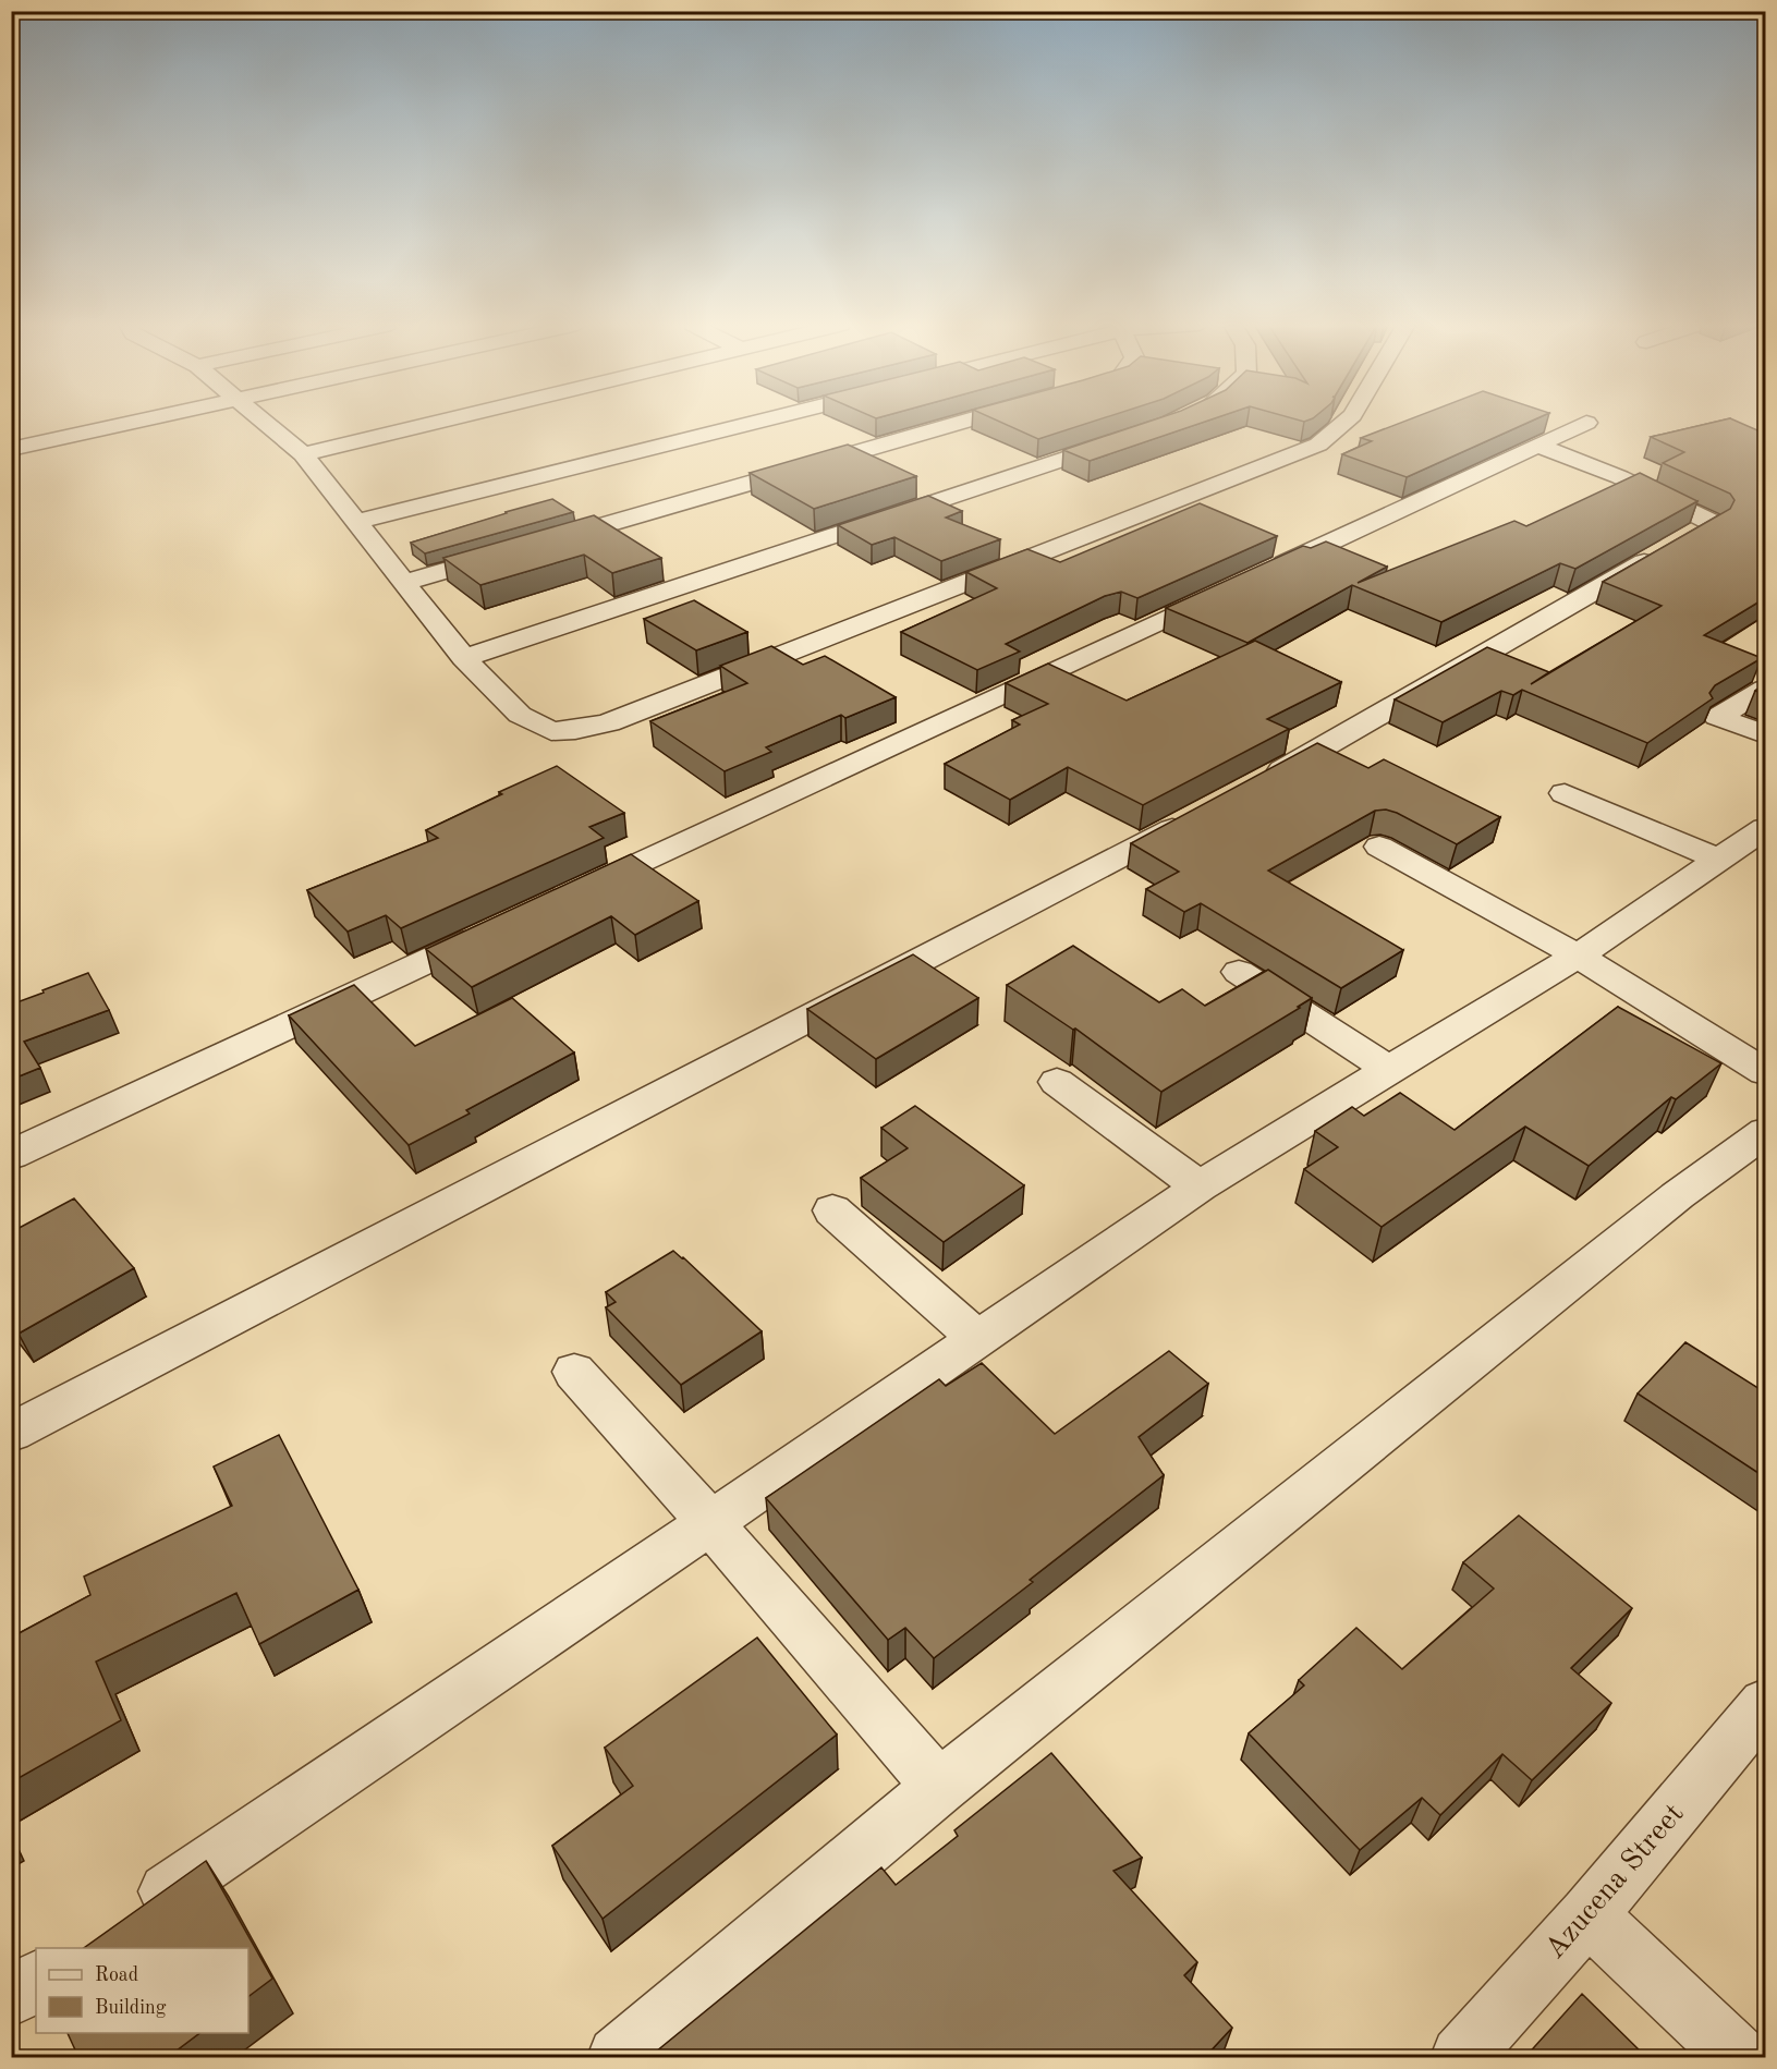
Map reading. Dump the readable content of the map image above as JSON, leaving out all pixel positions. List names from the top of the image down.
{
  "streets": {
    "street": ["Azucena Street"]
  },
  "legend": ["Road", "Building"]
}
